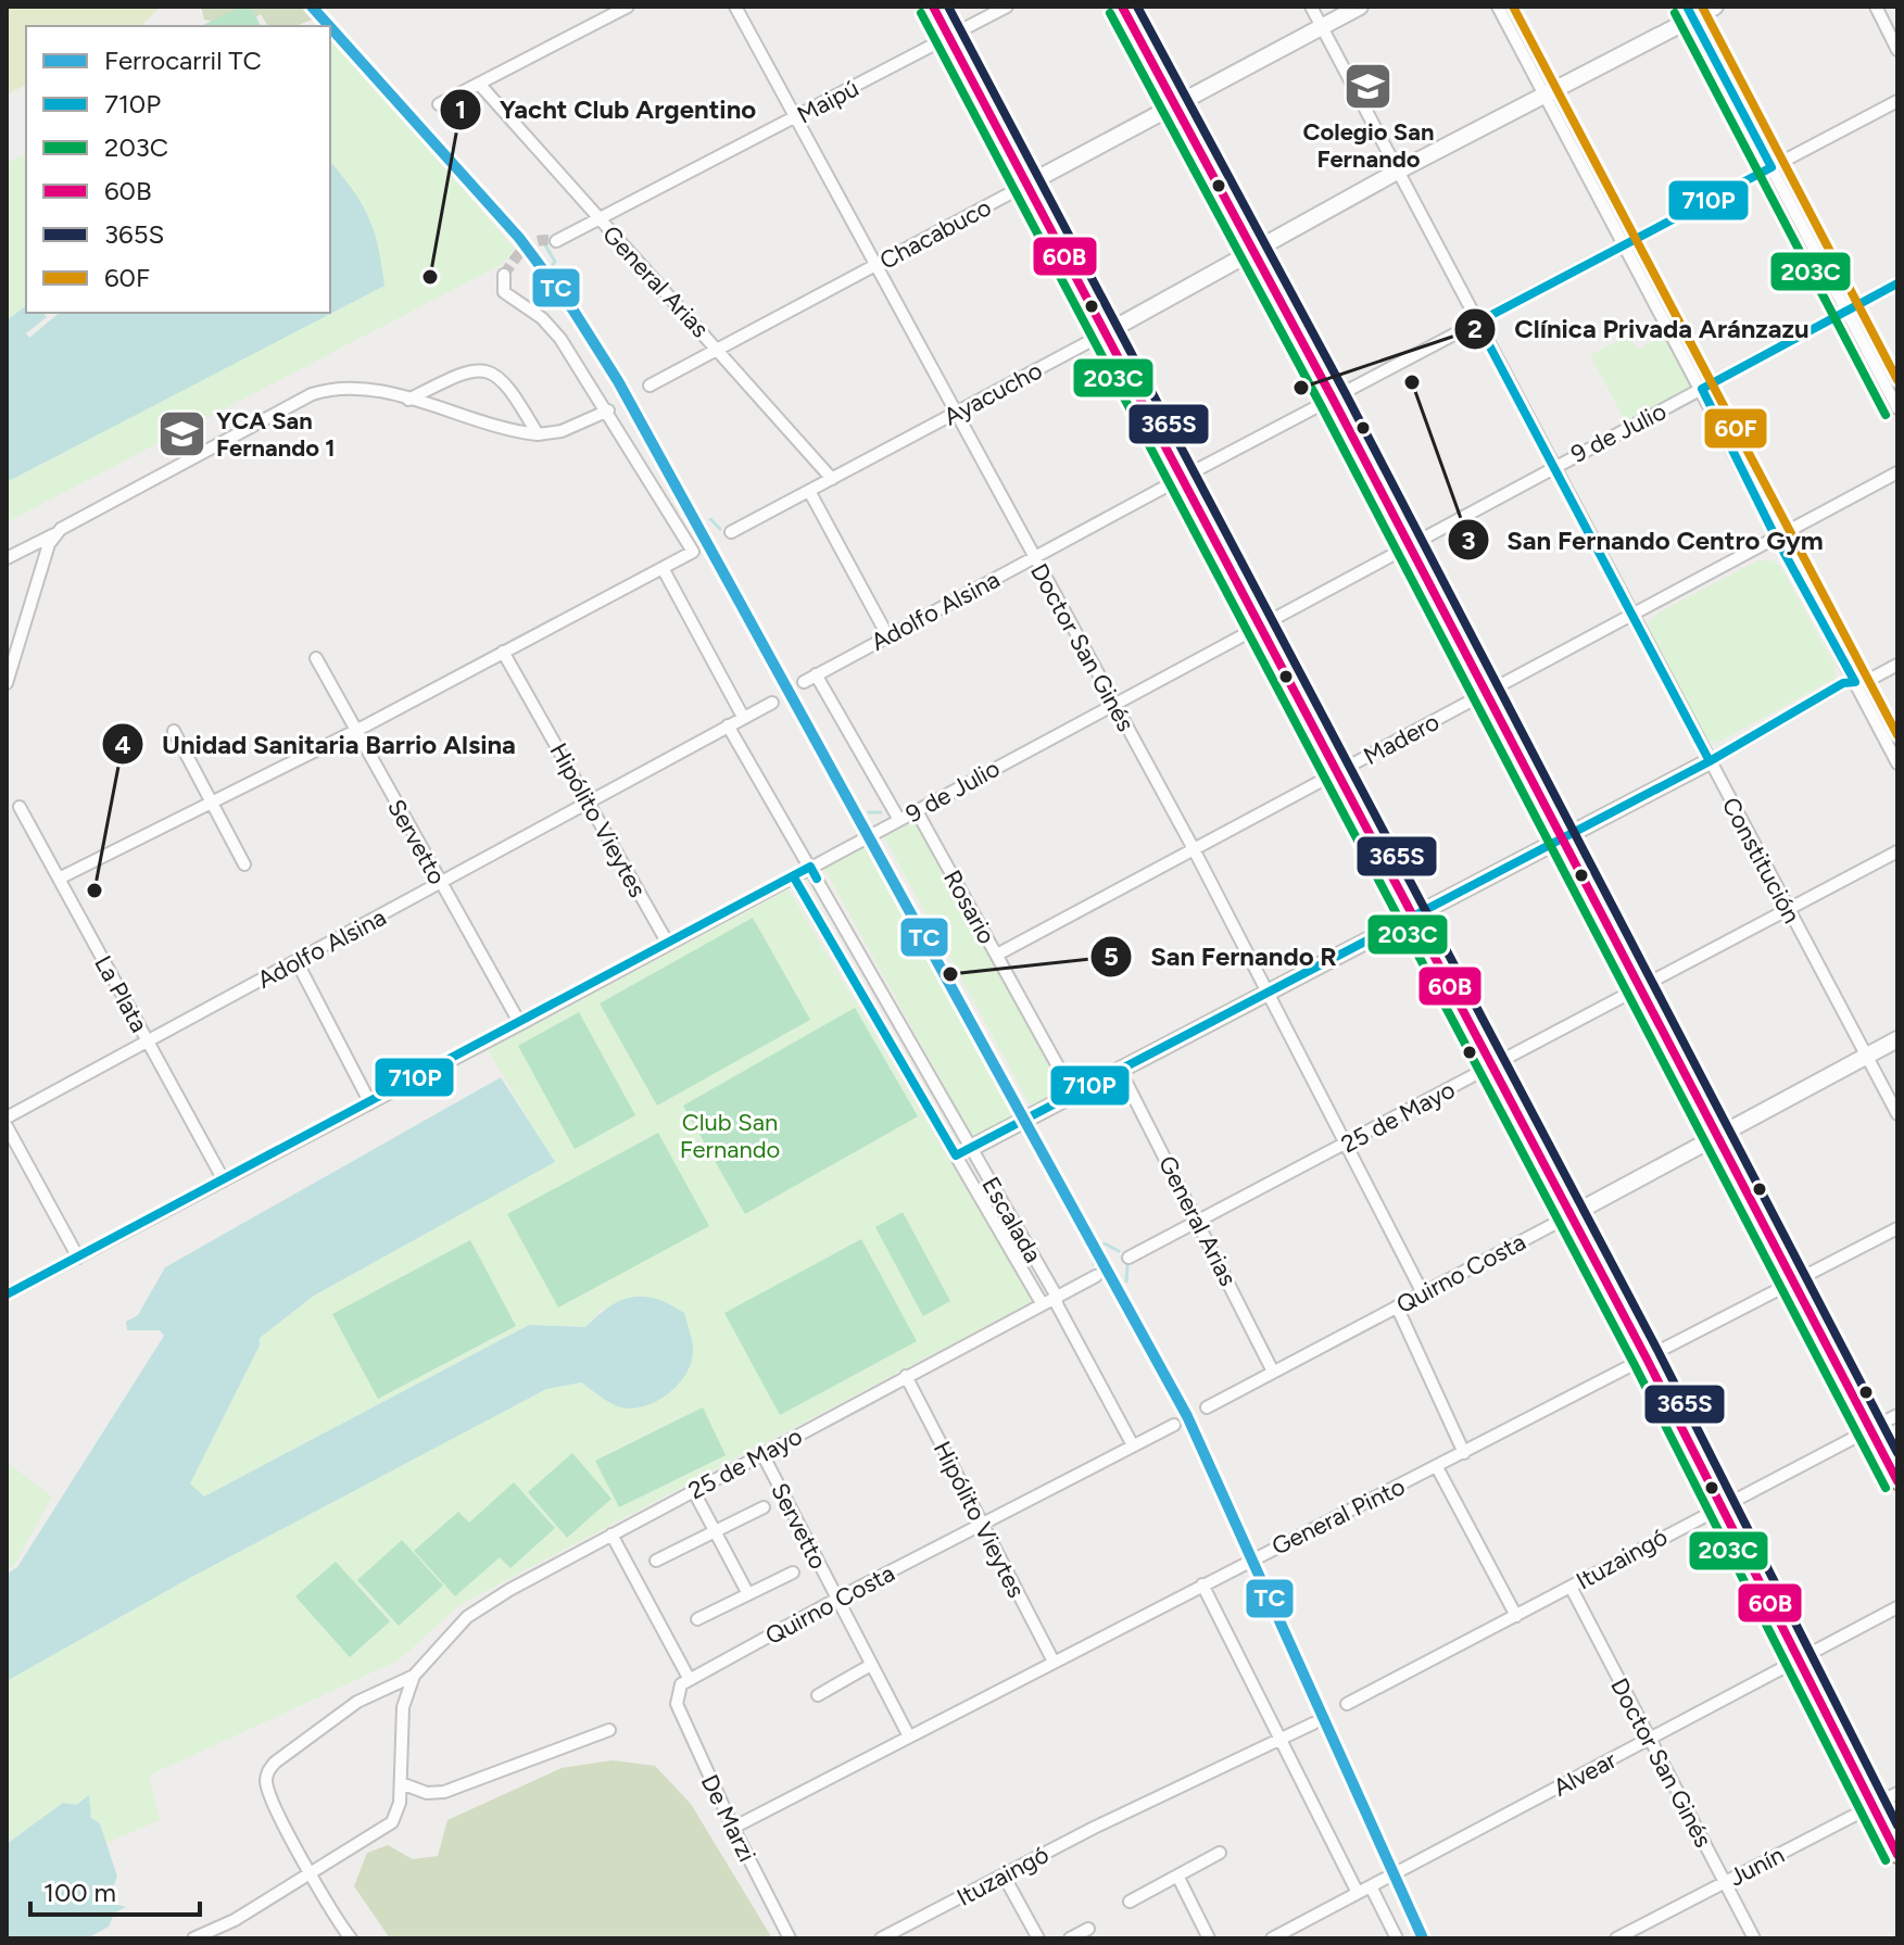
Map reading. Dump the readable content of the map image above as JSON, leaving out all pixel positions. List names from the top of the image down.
{
  "streets": {
    "street": [
      "Maipú",
      "Chacabuco",
      "General Arias",
      "Ayacucho",
      "9 de Julio",
      "Adolfo Alsina",
      "Doctor San Ginés",
      "Madero",
      "Hipólito Vieytes",
      "Servetto",
      "Constitución",
      "Rosario",
      "La Plata",
      "25 de Mayo",
      "Escalada",
      "Quirno Costa",
      "General Pinto",
      "Ituzaingó",
      "Alvear",
      "De Marzi",
      "Junín"
    ]
  },
  "crossings": [
    ["Maipú", "General Arias"],
    ["Maipú", "Doctor San Ginés"],
    ["Chacabuco", "General Arias"],
    ["Chacabuco", "Doctor San Ginés"],
    ["Chacabuco", "Constitución"],
    ["General Arias", "Ayacucho"],
    ["General Arias", "25 de Mayo"],
    ["General Arias", "Quirno Costa"],
    ["Ayacucho", "Doctor San Ginés"],
    ["Ayacucho", "Constitución"],
    ["9 de Julio", "Doctor San Ginés"],
    ["9 de Julio", "Hipólito Vieytes"],
    ["9 de Julio", "Servetto"],
    ["9 de Julio", "Constitución"],
    ["9 de Julio", "Rosario"],
    ["9 de Julio", "La Plata"],
    ["9 de Julio", "Escalada"],
    ["Adolfo Alsina", "Doctor San Ginés"],
    ["Adolfo Alsina", "Hipólito Vieytes"],
    ["Adolfo Alsina", "Servetto"],
    ["Adolfo Alsina", "Constitución"],
    ["Adolfo Alsina", "La Plata"],
    ["Adolfo Alsina", "Escalada"],
    ["Doctor San Ginés", "Madero"],
    ["Doctor San Ginés", "25 de Mayo"],
    ["Doctor San Ginés", "Quirno Costa"],
    ["Doctor San Ginés", "Ituzaingó"],
    ["Doctor San Ginés", "Alvear"],
    ["Doctor San Ginés", "Junín"],
    ["Madero", "Constitución"],
    ["Madero", "Rosario"],
    ["Hipólito Vieytes", "25 de Mayo"],
    ["Hipólito Vieytes", "Quirno Costa"],
    ["Hipólito Vieytes", "General Pinto"],
    ["Servetto", "25 de Mayo"],
    ["Servetto", "Quirno Costa"],
    ["Servetto", "General Pinto"],
    ["Constitución", "25 de Mayo"],
    ["Constitución", "Quirno Costa"],
    ["25 de Mayo", "Escalada"],
    ["Escalada", "Quirno Costa"],
    ["Quirno Costa", "De Marzi"],
    ["General Pinto", "De Marzi"]
  ],
  "parks": ["Club San Fernando"],
  "places": {
    "school or university": ["Colegio San Fernando", "YCA San Fernando 1"],
    "other": [
      "Yacht Club Argentino",
      "San Fernando Centro Gym",
      "Clínica Privada Aránzazu",
      "Unidad Sanitaria Barrio Alsina",
      "San Fernando R"
    ]
  },
  "lines": [
    "rail line TC",
    "transit line 710P",
    "transit line 60B",
    "transit line 365S",
    "transit line 60F",
    "transit line 203C"
  ],
  "legend": [
    "Ferrocarril TC",
    "710P",
    "203C",
    "60B",
    "365S",
    "60F"
  ],
  "scale_bar": "100 m"
}
